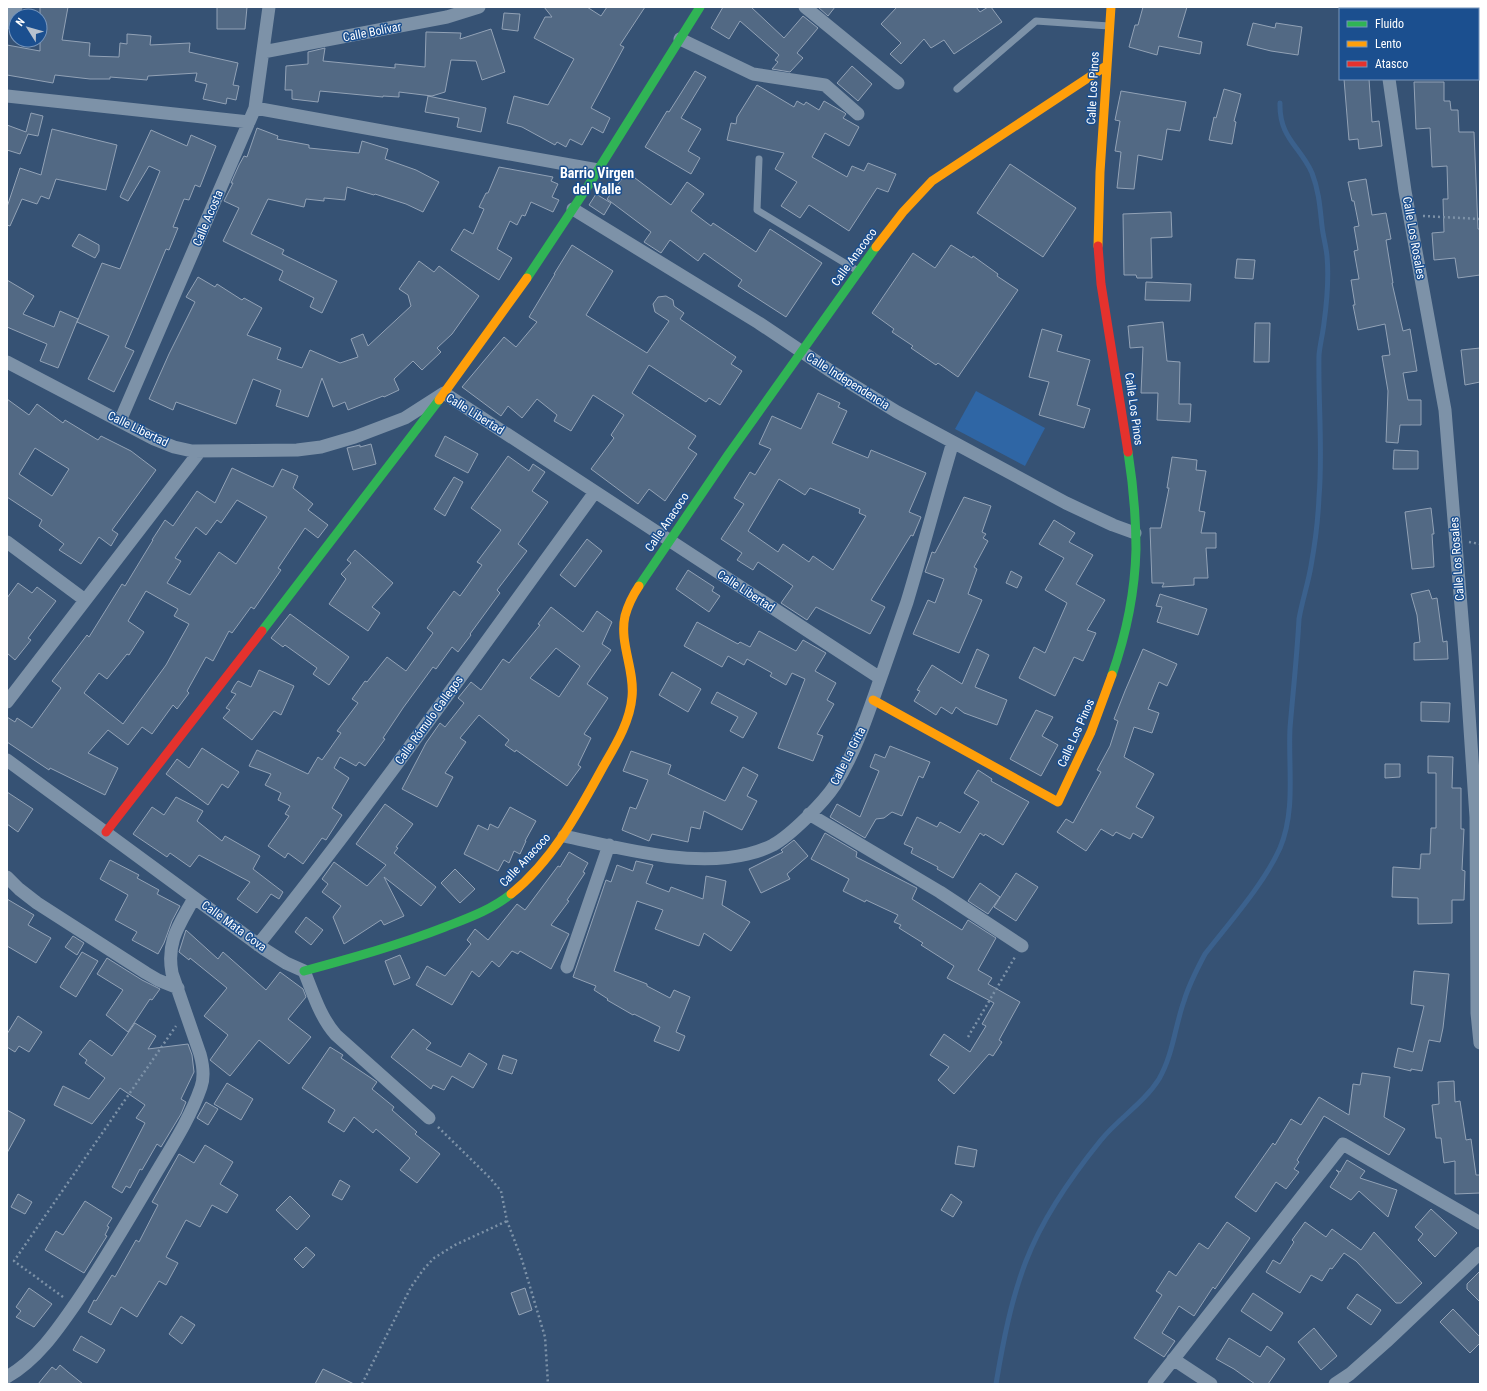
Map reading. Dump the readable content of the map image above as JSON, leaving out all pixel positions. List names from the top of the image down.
{
  "streets": {
    "street": [
      "Calle Bolívar",
      "Calle Los Pinos",
      "Calle Acosta",
      "Calle Los Rosales",
      "Calle Anacoco",
      "Calle Independencia",
      "Calle Libertad",
      "Calle Rómulo Gallegos",
      "Calle La Grita",
      "Calle Mata Cova"
    ]
  },
  "crossings": [
    ["Calle Bolívar", "Calle Acosta"],
    ["Calle Los Pinos", "Calle Anacoco"],
    ["Calle Los Pinos", "Calle Independencia"],
    ["Calle Los Pinos", "Calle La Grita"],
    ["Calle Acosta", "Calle Libertad"],
    ["Calle Anacoco", "Calle Independencia"],
    ["Calle Anacoco", "Calle Libertad"],
    ["Calle Anacoco", "Calle La Grita"],
    ["Calle Anacoco", "Calle Mata Cova"],
    ["Calle Independencia", "Calle La Grita"],
    ["Calle Libertad", "Calle Rómulo Gallegos"],
    ["Calle Libertad", "Calle La Grita"],
    ["Calle Rómulo Gallegos", "Calle Mata Cova"]
  ],
  "districts": ["Barrio Virgen del Valle"],
  "legend": ["Fluido", "Lento", "Atasco"],
  "north": "top left"
}
